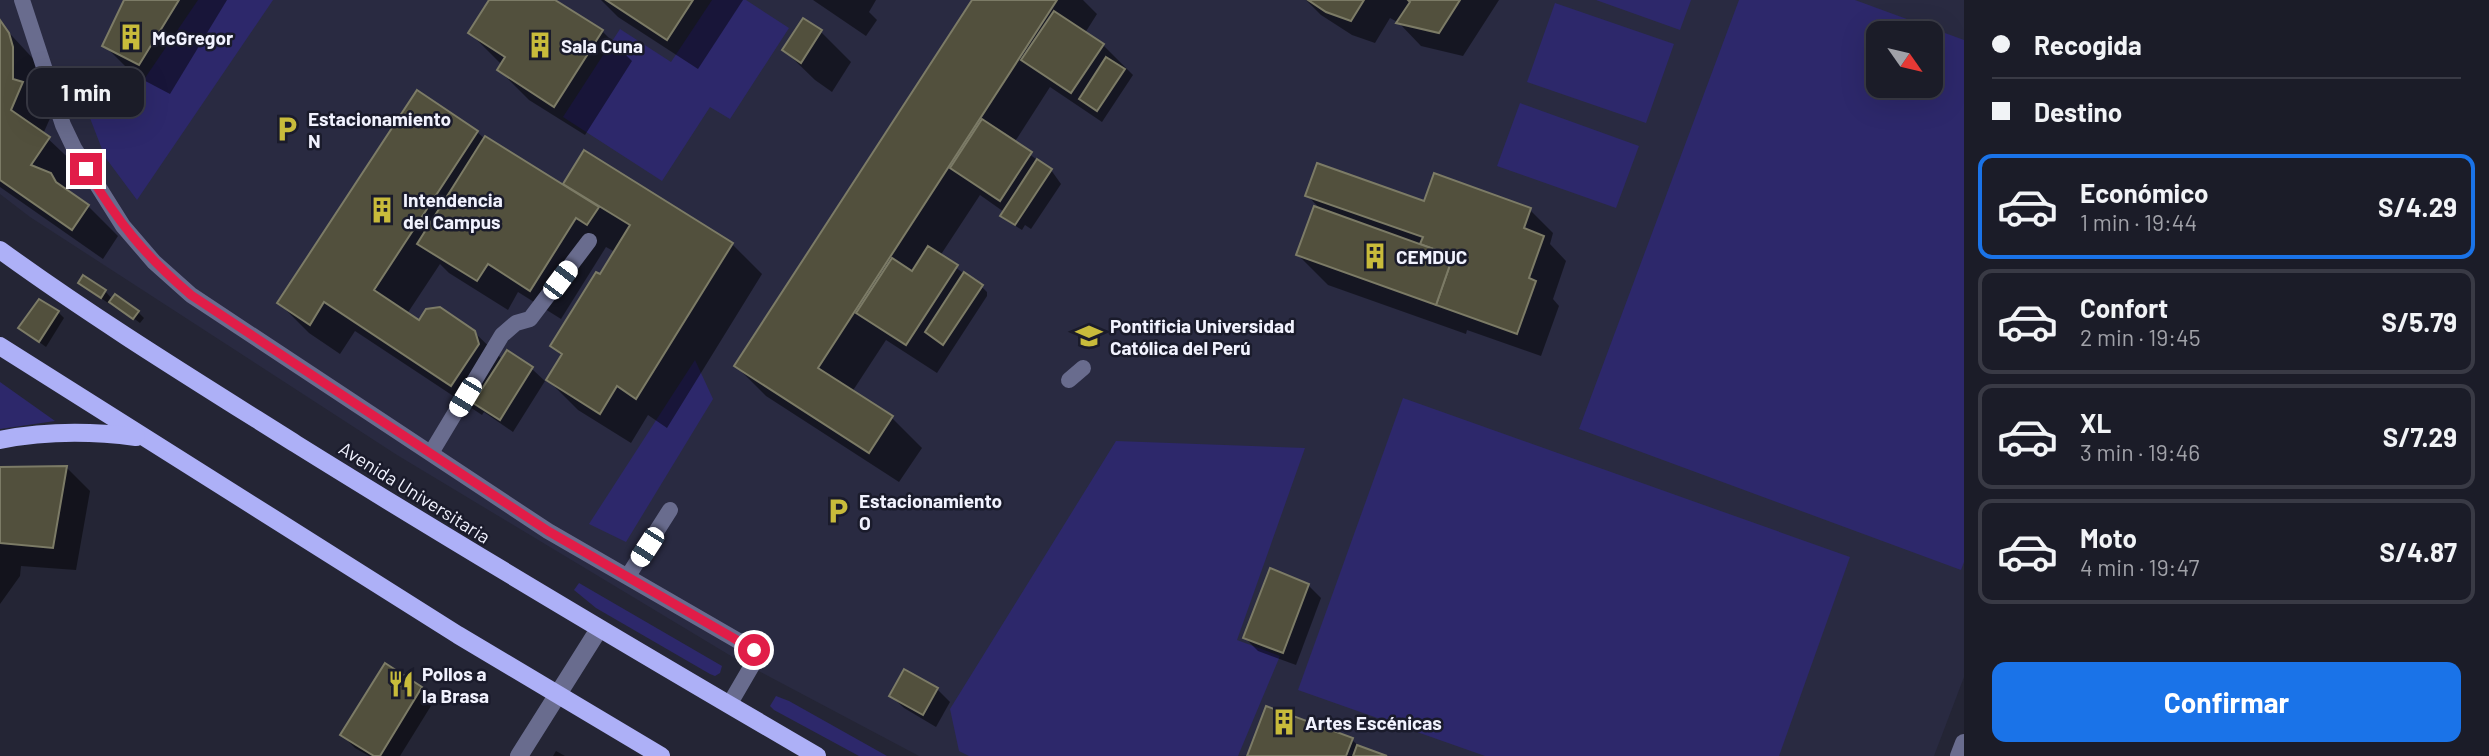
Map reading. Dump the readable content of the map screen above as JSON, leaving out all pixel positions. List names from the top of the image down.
{
  "streets": {
    "main road": ["Avenida Universitaria"]
  },
  "places": {
    "building": [
      "McGregor",
      "Sala Cuna",
      "Intendencia del Campus",
      "CEMDUC",
      "Artes Escénicas"
    ],
    "parking": ["Estacionamiento N", "Estacionamiento O"],
    "school or university": ["Pontificia Universidad Católica del Perú"],
    "restaurant": ["Pollos a la Brasa"]
  },
  "north": "bottom right",
  "page": {
    "banner": ["Recogida", "Destino"],
    "bubble": "1 min",
    "list": [
      {
        "name": "Económico",
        "note": "1 min · 19:44",
        "value": "S/4.29"
      },
      {
        "name": "Confort",
        "note": "2 min · 19:45",
        "value": "S/5.79"
      },
      {
        "name": "XL",
        "note": "3 min · 19:46",
        "value": "S/7.29"
      },
      {
        "name": "Moto",
        "note": "4 min · 19:47",
        "value": "S/4.87"
      }
    ],
    "buttons": "Confirmar"
  }
}
